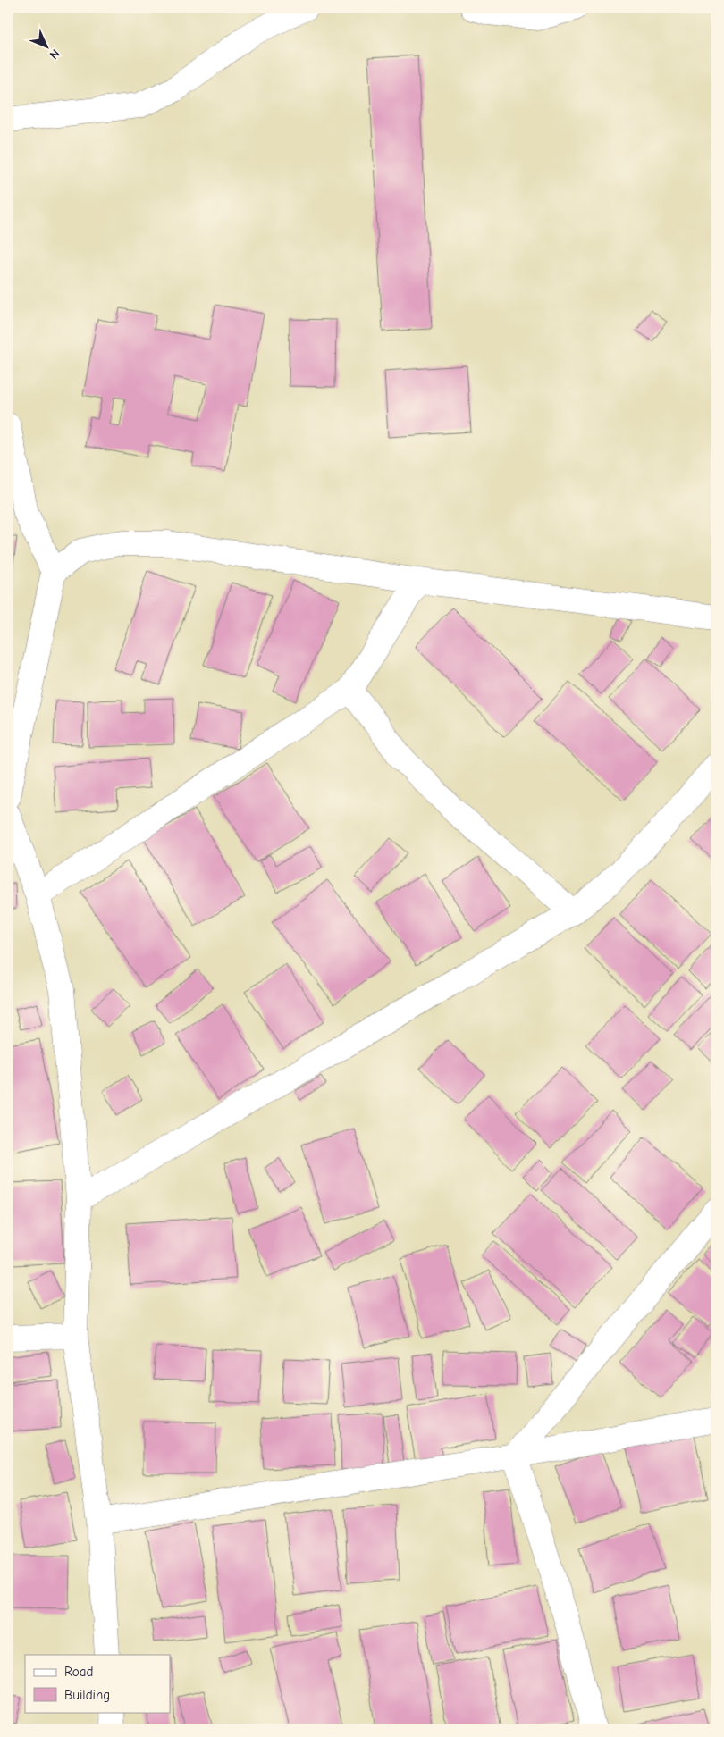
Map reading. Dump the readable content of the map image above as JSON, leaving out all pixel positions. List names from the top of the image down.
{
  "legend": ["Road", "Building"],
  "north": "bottom right"
}
